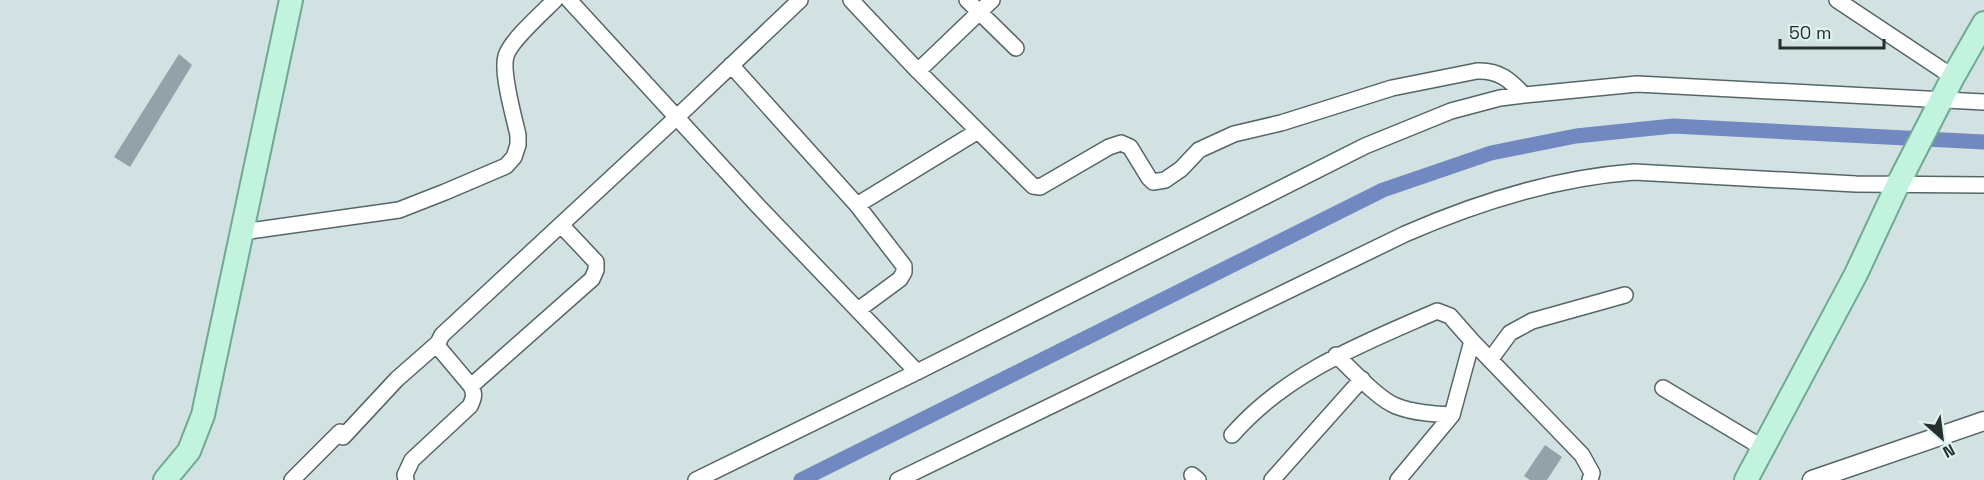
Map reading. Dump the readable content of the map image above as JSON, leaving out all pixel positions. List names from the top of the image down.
{
  "scale_bar": "50 m",
  "north": "bottom right"
}
